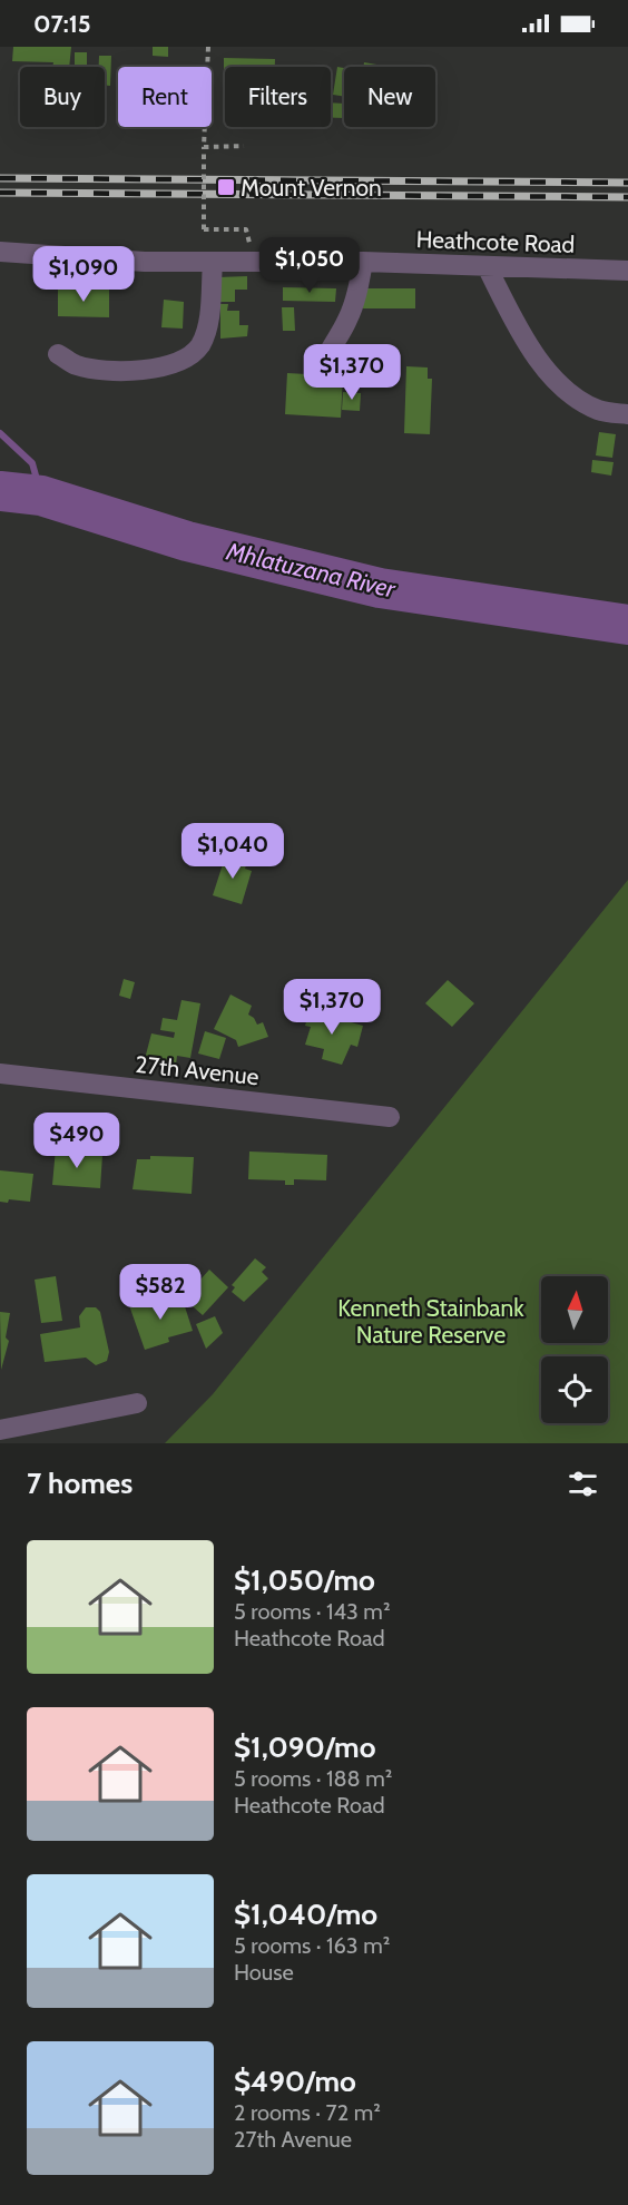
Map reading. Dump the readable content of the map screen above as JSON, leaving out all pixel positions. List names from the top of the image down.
{
  "streets": {
    "street": ["Heathcote Road", "27th Avenue"]
  },
  "water": ["Mhlatuzana River"],
  "parks": ["Kenneth Stainbank Nature Reserve"],
  "places": {
    "transit": ["Mount Vernon"]
  },
  "north": "top",
  "page": {
    "status": "07:15",
    "chip": [
      "Buy",
      "Rent",
      "Filters",
      "New"
    ],
    "price": [
      "$1,050",
      "$1,090",
      "$1,370",
      "$1,040",
      "$1,370",
      "$490",
      "$582"
    ],
    "heading": "7 homes",
    "list": [
      {
        "name": "$1,050/mo",
        "note": "5 rooms · 143 m² · Heathcote Road"
      },
      {
        "name": "$1,090/mo",
        "note": "5 rooms · 188 m² · Heathcote Road"
      },
      {
        "name": "$1,040/mo",
        "note": "5 rooms · 163 m² · House"
      },
      {
        "name": "$490/mo",
        "note": "2 rooms · 72 m² · 27th Avenue"
      }
    ]
  }
}
